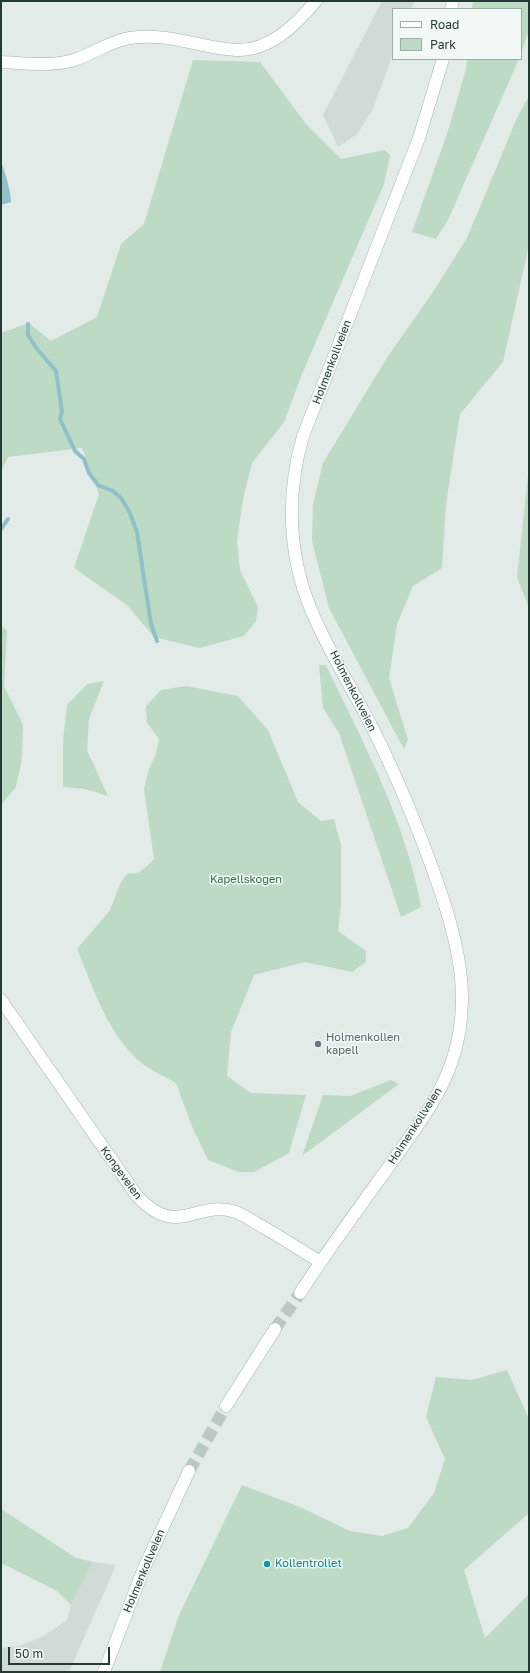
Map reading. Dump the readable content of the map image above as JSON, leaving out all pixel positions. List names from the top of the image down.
{
  "streets": {
    "main road": ["Holmenkollveien", "Kongeveien"]
  },
  "crossings": [
    ["Holmenkollveien", "Kongeveien"]
  ],
  "parks": ["Kapellskogen"],
  "places": ["Holmenkollen kapell", "Kollentrollet"],
  "legend": ["Road", "Park"],
  "scale_bar": "50 m"
}
